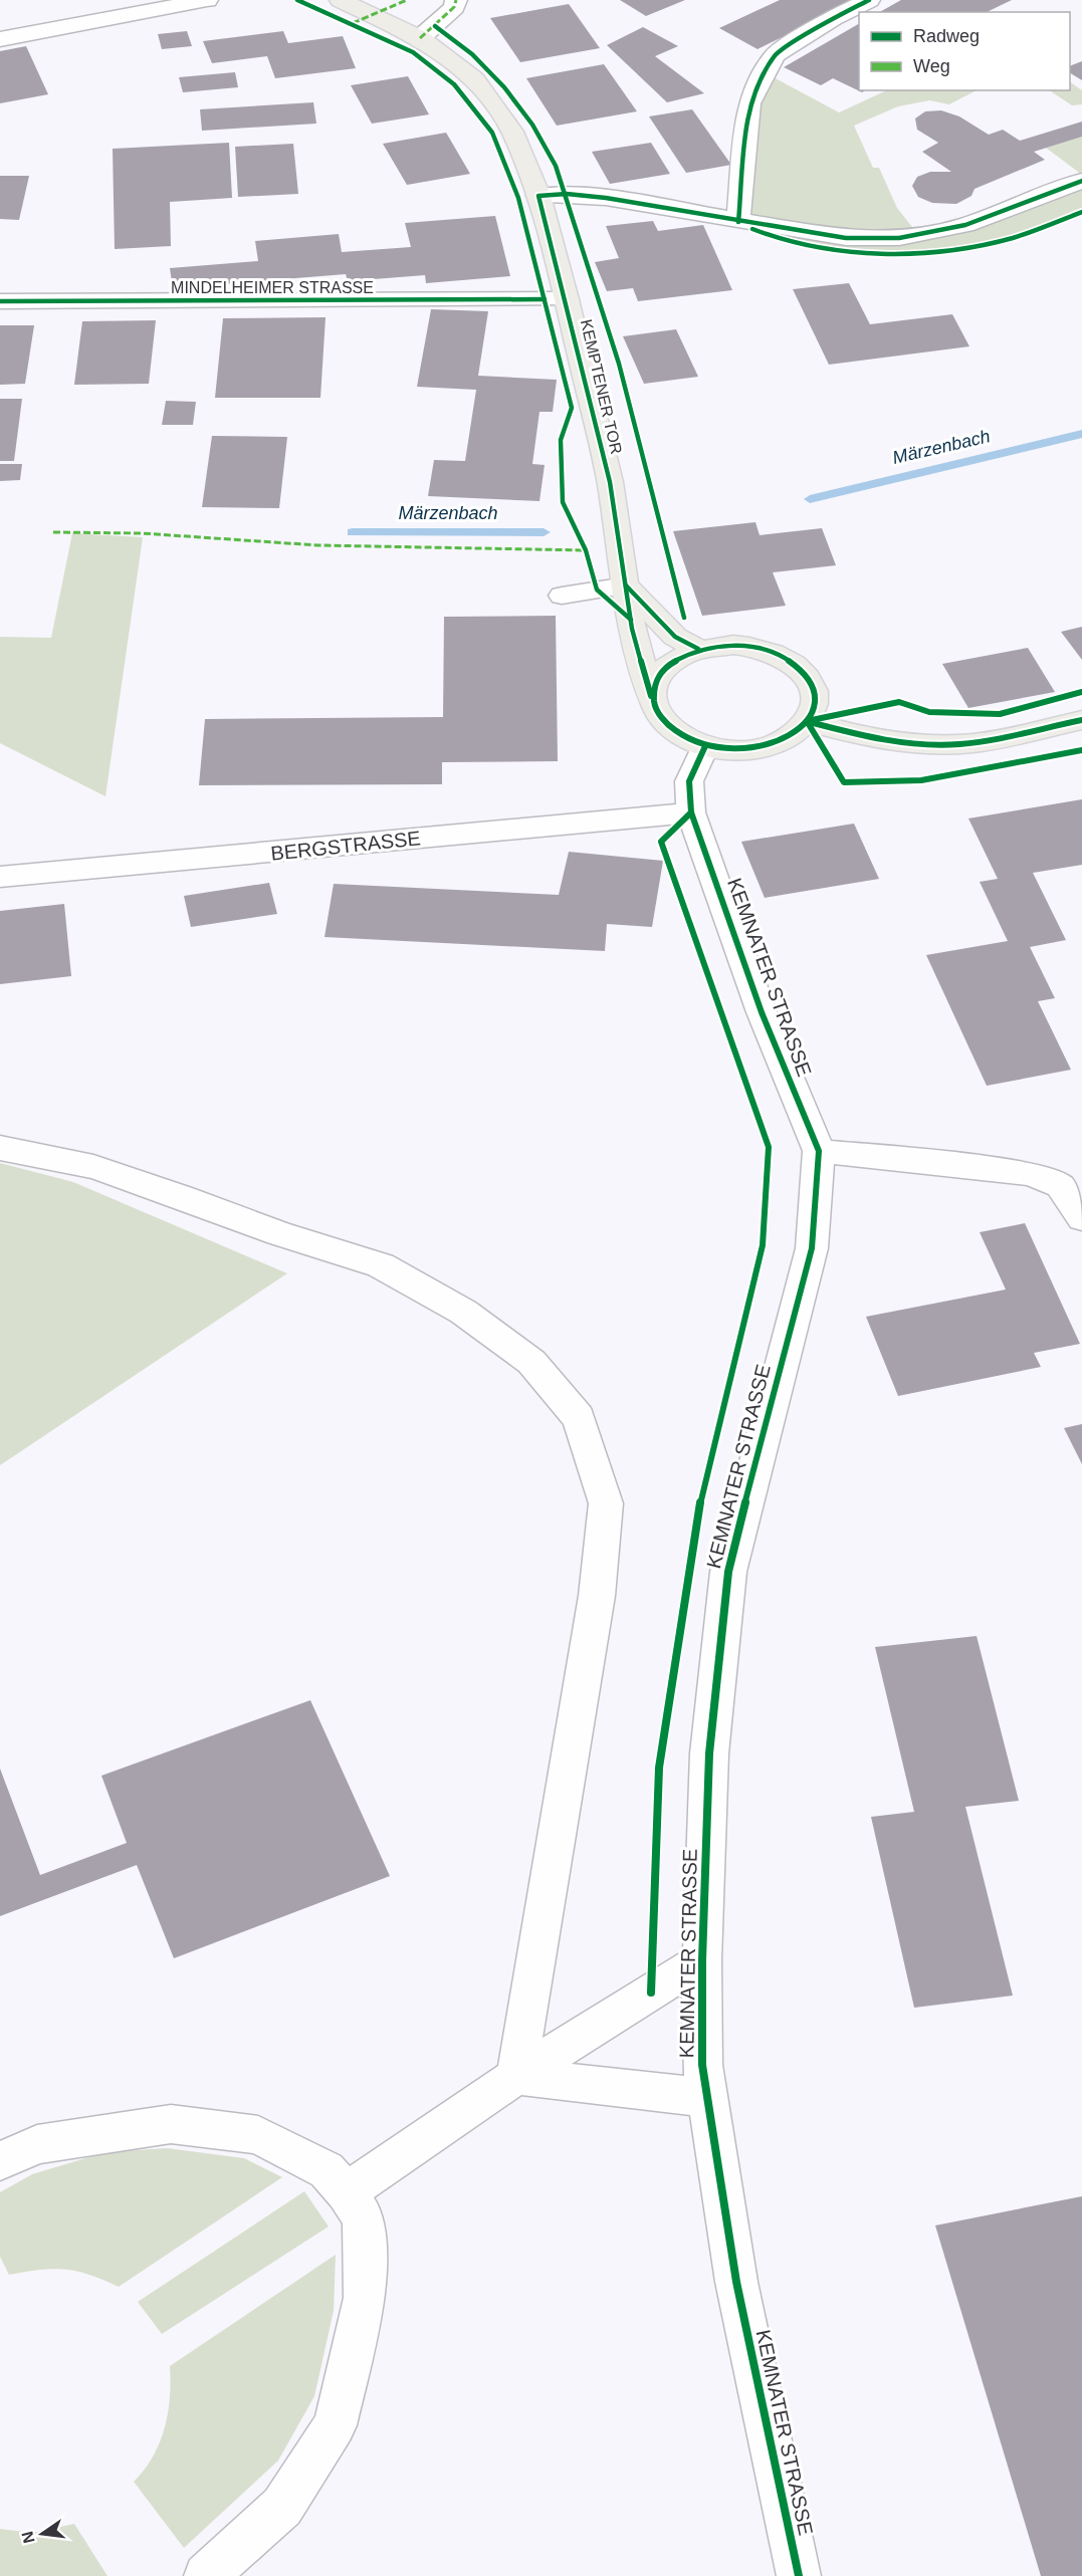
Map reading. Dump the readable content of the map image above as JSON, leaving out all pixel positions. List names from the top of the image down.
{
  "streets": {
    "main road": ["KEMPTENER TOR"],
    "street": ["MINDELHEIMER STRASSE", "BERGSTRASSE", "KEMNATER STRASSE"]
  },
  "crossings": [
    ["MINDELHEIMER STRASSE", "KEMPTENER TOR"],
    ["KEMPTENER TOR", "KEMNATER STRASSE"],
    ["BERGSTRASSE", "KEMNATER STRASSE"]
  ],
  "water": ["Märzenbach"],
  "legend": ["Radweg", "Weg"],
  "north": "left"
}
